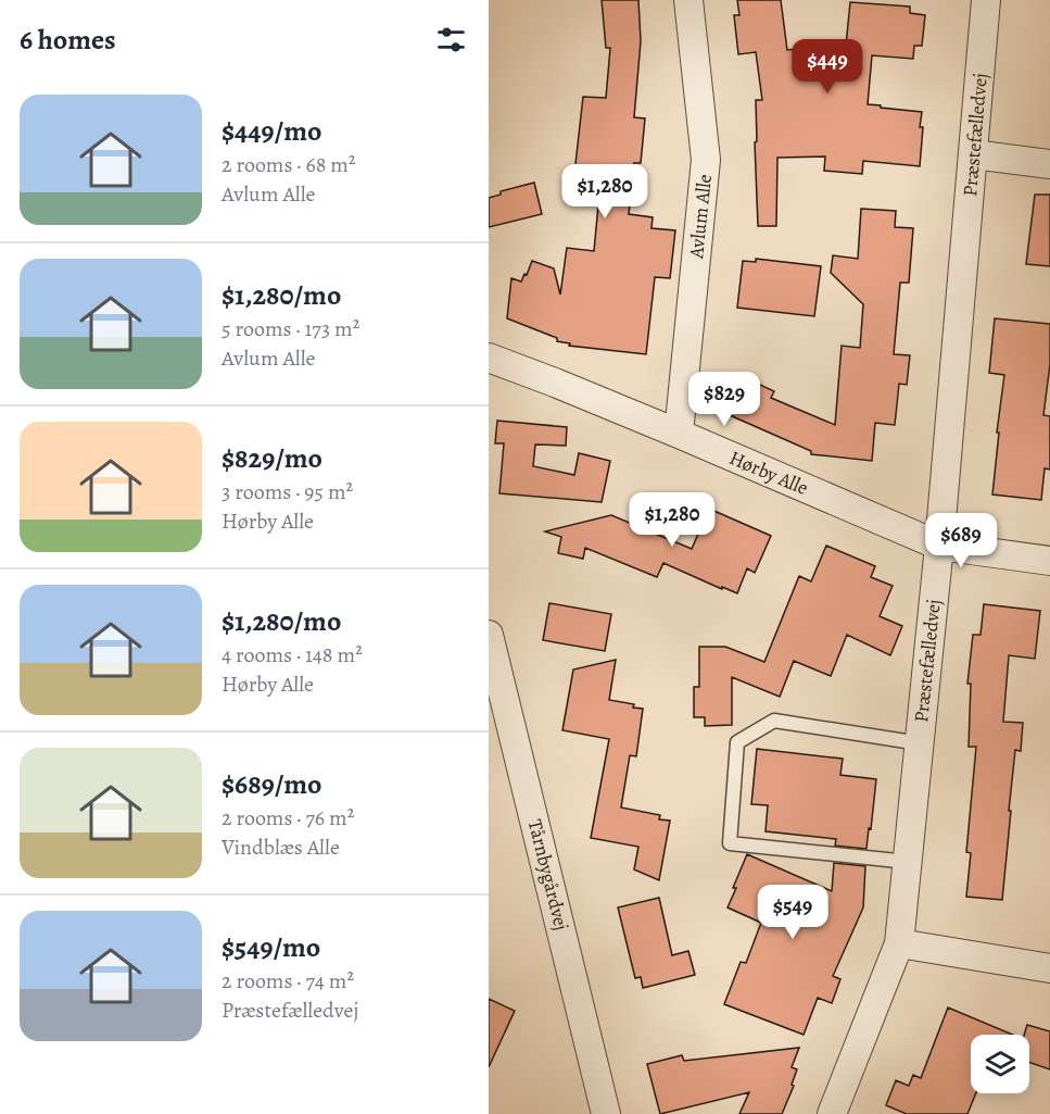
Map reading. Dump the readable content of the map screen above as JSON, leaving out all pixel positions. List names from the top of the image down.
{
  "streets": {
    "street": [
      "Præstefælledvej",
      "Avlum Alle",
      "Hørby Alle",
      "Tårnbygårdvej"
    ]
  },
  "crossings": [
    ["Præstefælledvej", "Hørby Alle"],
    ["Avlum Alle", "Hørby Alle"]
  ],
  "page": {
    "heading": "6 homes",
    "price": [
      "$449",
      "$1,280",
      "$829",
      "$1,280",
      "$689",
      "$549"
    ],
    "list": [
      {
        "name": "$449/mo",
        "note": "2 rooms · 68 m² · Avlum Alle"
      },
      {
        "name": "$1,280/mo",
        "note": "5 rooms · 173 m² · Avlum Alle"
      },
      {
        "name": "$829/mo",
        "note": "3 rooms · 95 m² · Hørby Alle"
      },
      {
        "name": "$1,280/mo",
        "note": "4 rooms · 148 m² · Hørby Alle"
      },
      {
        "name": "$689/mo",
        "note": "2 rooms · 76 m² · Vindblæs Alle"
      },
      {
        "name": "$549/mo",
        "note": "2 rooms · 74 m² · Præstefælledvej"
      }
    ]
  }
}
